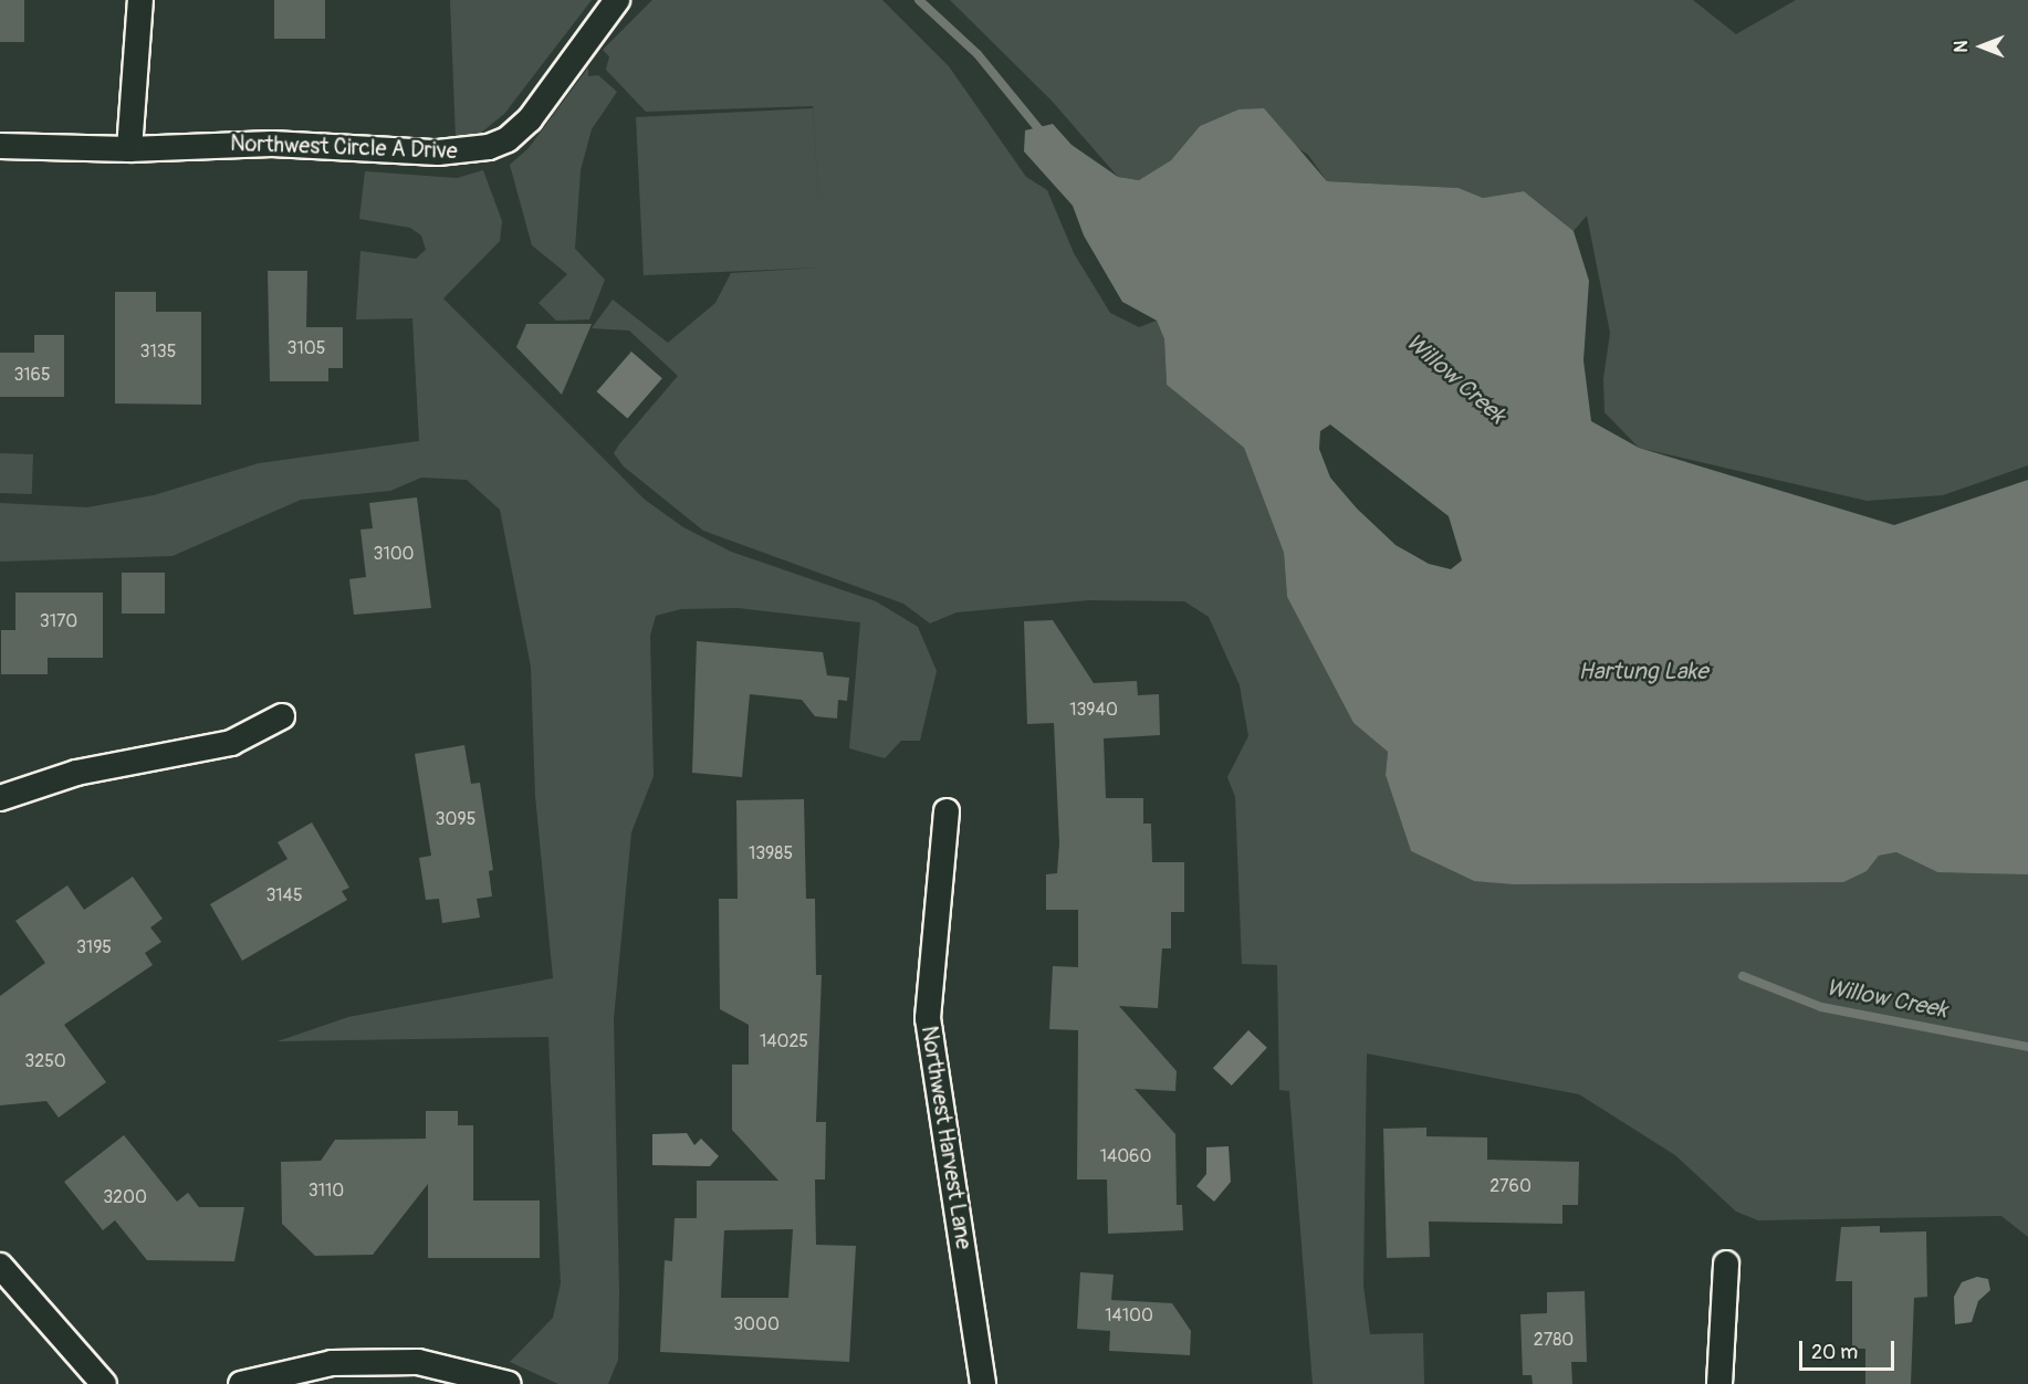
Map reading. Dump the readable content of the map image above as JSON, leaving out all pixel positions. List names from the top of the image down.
{
  "streets": {
    "street": ["Northwest Circle A Drive", "Northwest Harvest Lane"]
  },
  "water": ["Willow Creek", "Hartung Lake"],
  "house_numbers": [
    "3105",
    "3135",
    "3165",
    "3100",
    "3170",
    "13940",
    "3095",
    "13985",
    "3145",
    "3195",
    "14025",
    "3250",
    "14060",
    "2760",
    "3110",
    "3200",
    "14100",
    "3000",
    "2780"
  ],
  "scale_bar": "20 m",
  "north": "left"
}
